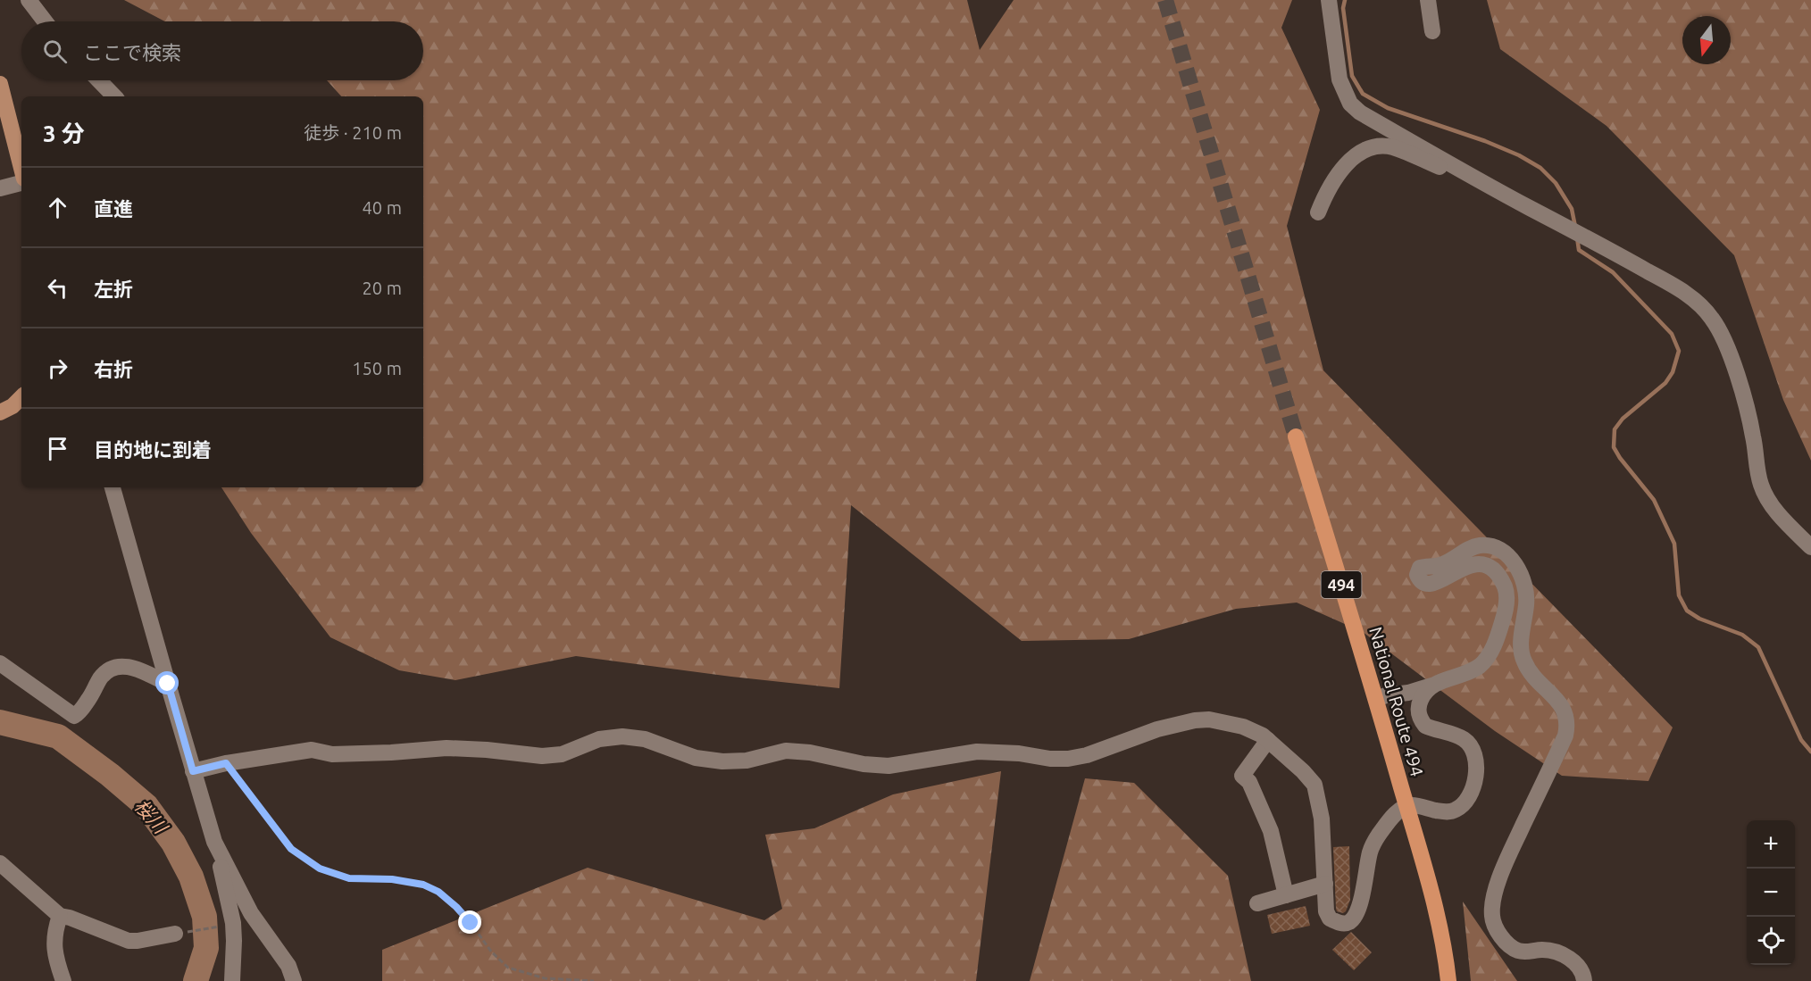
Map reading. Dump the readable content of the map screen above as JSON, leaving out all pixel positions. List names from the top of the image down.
{
  "streets": {
    "highway": ["494", "National Route 494"]
  },
  "water": ["桜川"],
  "north": "bottom",
  "page": {
    "search": "ここで検索",
    "heading": ["3 分", "徒歩 · 210 m"],
    "list": [
      ["直進", "40 m"],
      ["左折", "20 m"],
      ["右折", "150 m"],
      "目的地に到着"
    ],
    "map_buttons": ["+", "−"]
  }
}
